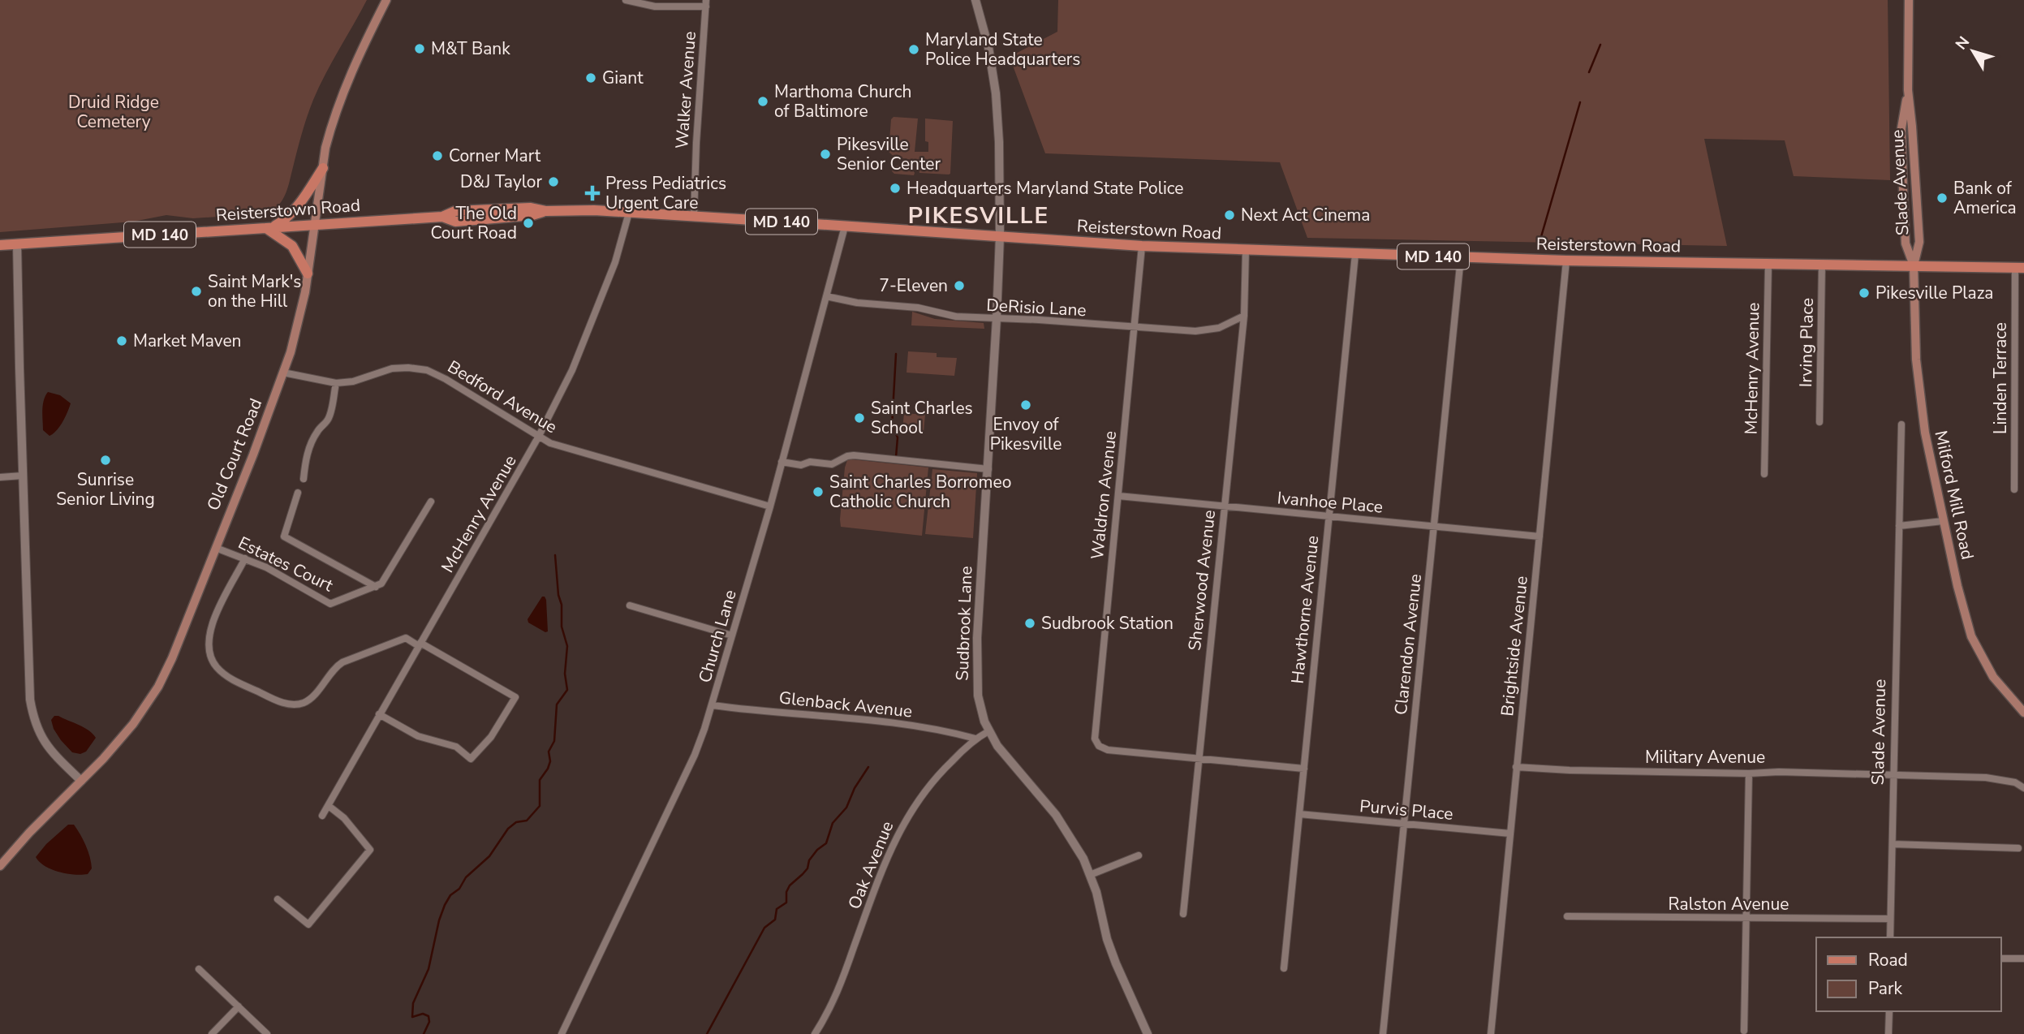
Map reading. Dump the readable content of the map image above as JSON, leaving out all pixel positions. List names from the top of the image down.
{
  "streets": {
    "main road": [
      "Slade Avenue",
      "Reisterstown Road",
      "MD 140",
      "Old Court Road",
      "Milford Mill Road"
    ],
    "street": [
      "Walker Avenue",
      "DeRisio Lane",
      "Irving Place",
      "McHenry Avenue",
      "Linden Terrace",
      "Bedford Avenue",
      "Waldron Avenue",
      "Ivanhoe Place",
      "Estates Court",
      "Sherwood Avenue",
      "Hawthorne Avenue",
      "Sudbrook Lane",
      "Church Lane",
      "Clarendon Avenue",
      "Brightside Avenue",
      "Glenback Avenue",
      "Military Avenue",
      "Purvis Place",
      "Oak Avenue",
      "Ralston Avenue"
    ]
  },
  "crossings": [
    ["Walker Avenue", "Reisterstown Road"],
    ["Slade Avenue", "Reisterstown Road"],
    ["Slade Avenue", "Milford Mill Road"],
    ["Slade Avenue", "Military Avenue"],
    ["Slade Avenue", "Ralston Avenue"],
    ["Reisterstown Road", "Irving Place"],
    ["Reisterstown Road", "McHenry Avenue"],
    ["Reisterstown Road", "Linden Terrace"],
    ["Reisterstown Road", "Old Court Road"],
    ["Reisterstown Road", "Waldron Avenue"],
    ["Reisterstown Road", "Milford Mill Road"],
    ["Reisterstown Road", "Sherwood Avenue"],
    ["Reisterstown Road", "Hawthorne Avenue"],
    ["Reisterstown Road", "Sudbrook Lane"],
    ["Reisterstown Road", "Church Lane"],
    ["Reisterstown Road", "Clarendon Avenue"],
    ["Reisterstown Road", "Brightside Avenue"],
    ["DeRisio Lane", "Waldron Avenue"],
    ["DeRisio Lane", "Sherwood Avenue"],
    ["DeRisio Lane", "Sudbrook Lane"],
    ["DeRisio Lane", "Church Lane"],
    ["McHenry Avenue", "Bedford Avenue"],
    ["Bedford Avenue", "Old Court Road"],
    ["Bedford Avenue", "Church Lane"],
    ["Old Court Road", "Estates Court"],
    ["Waldron Avenue", "Ivanhoe Place"],
    ["Waldron Avenue", "Sherwood Avenue"],
    ["Ivanhoe Place", "Sherwood Avenue"],
    ["Ivanhoe Place", "Hawthorne Avenue"],
    ["Ivanhoe Place", "Clarendon Avenue"],
    ["Ivanhoe Place", "Brightside Avenue"],
    ["Hawthorne Avenue", "Purvis Place"],
    ["Sudbrook Lane", "Oak Avenue"],
    ["Church Lane", "Glenback Avenue"],
    ["Clarendon Avenue", "Purvis Place"],
    ["Brightside Avenue", "Military Avenue"],
    ["Brightside Avenue", "Purvis Place"],
    ["Glenback Avenue", "Oak Avenue"]
  ],
  "districts": ["PIKESVILLE"],
  "parks": ["Druid Ridge Cemetery"],
  "places": {
    "other": [
      "M&T Bank",
      "Maryland State Police Headquarters",
      "Giant",
      "Marthoma Church of Baltimore",
      "Pikesville Senior Center",
      "Corner Mart",
      "D&J Taylor",
      "Headquarters Maryland State Police",
      "Bank of America",
      "Next Act Cinema",
      "The Old Court Road",
      "7-Eleven",
      "Saint Mark's on the Hill",
      "Pikesville Plaza",
      "Market Maven",
      "Envoy of Pikesville",
      "Saint Charles School",
      "Sunrise Senior Living",
      "Saint Charles Borromeo Catholic Church",
      "Sudbrook Station"
    ],
    "health": ["Press Pediatrics Urgent Care"]
  },
  "legend": ["Road", "Park"],
  "north": "top left"
}
